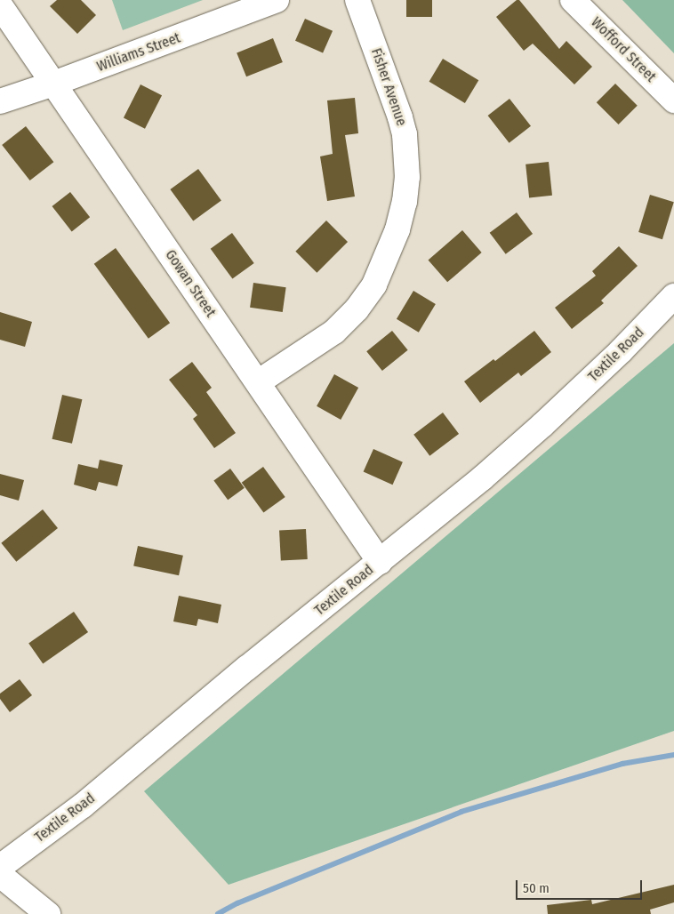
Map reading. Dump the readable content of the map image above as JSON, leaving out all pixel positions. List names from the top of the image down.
{
  "streets": {
    "street": [
      "Wofford Street",
      "Williams Street",
      "Fisher Avenue",
      "Gowan Street",
      "Textile Road"
    ]
  },
  "crossings": [
    ["Williams Street", "Gowan Street"],
    ["Fisher Avenue", "Gowan Street"],
    ["Gowan Street", "Textile Road"]
  ],
  "scale_bar": "50 m"
}
